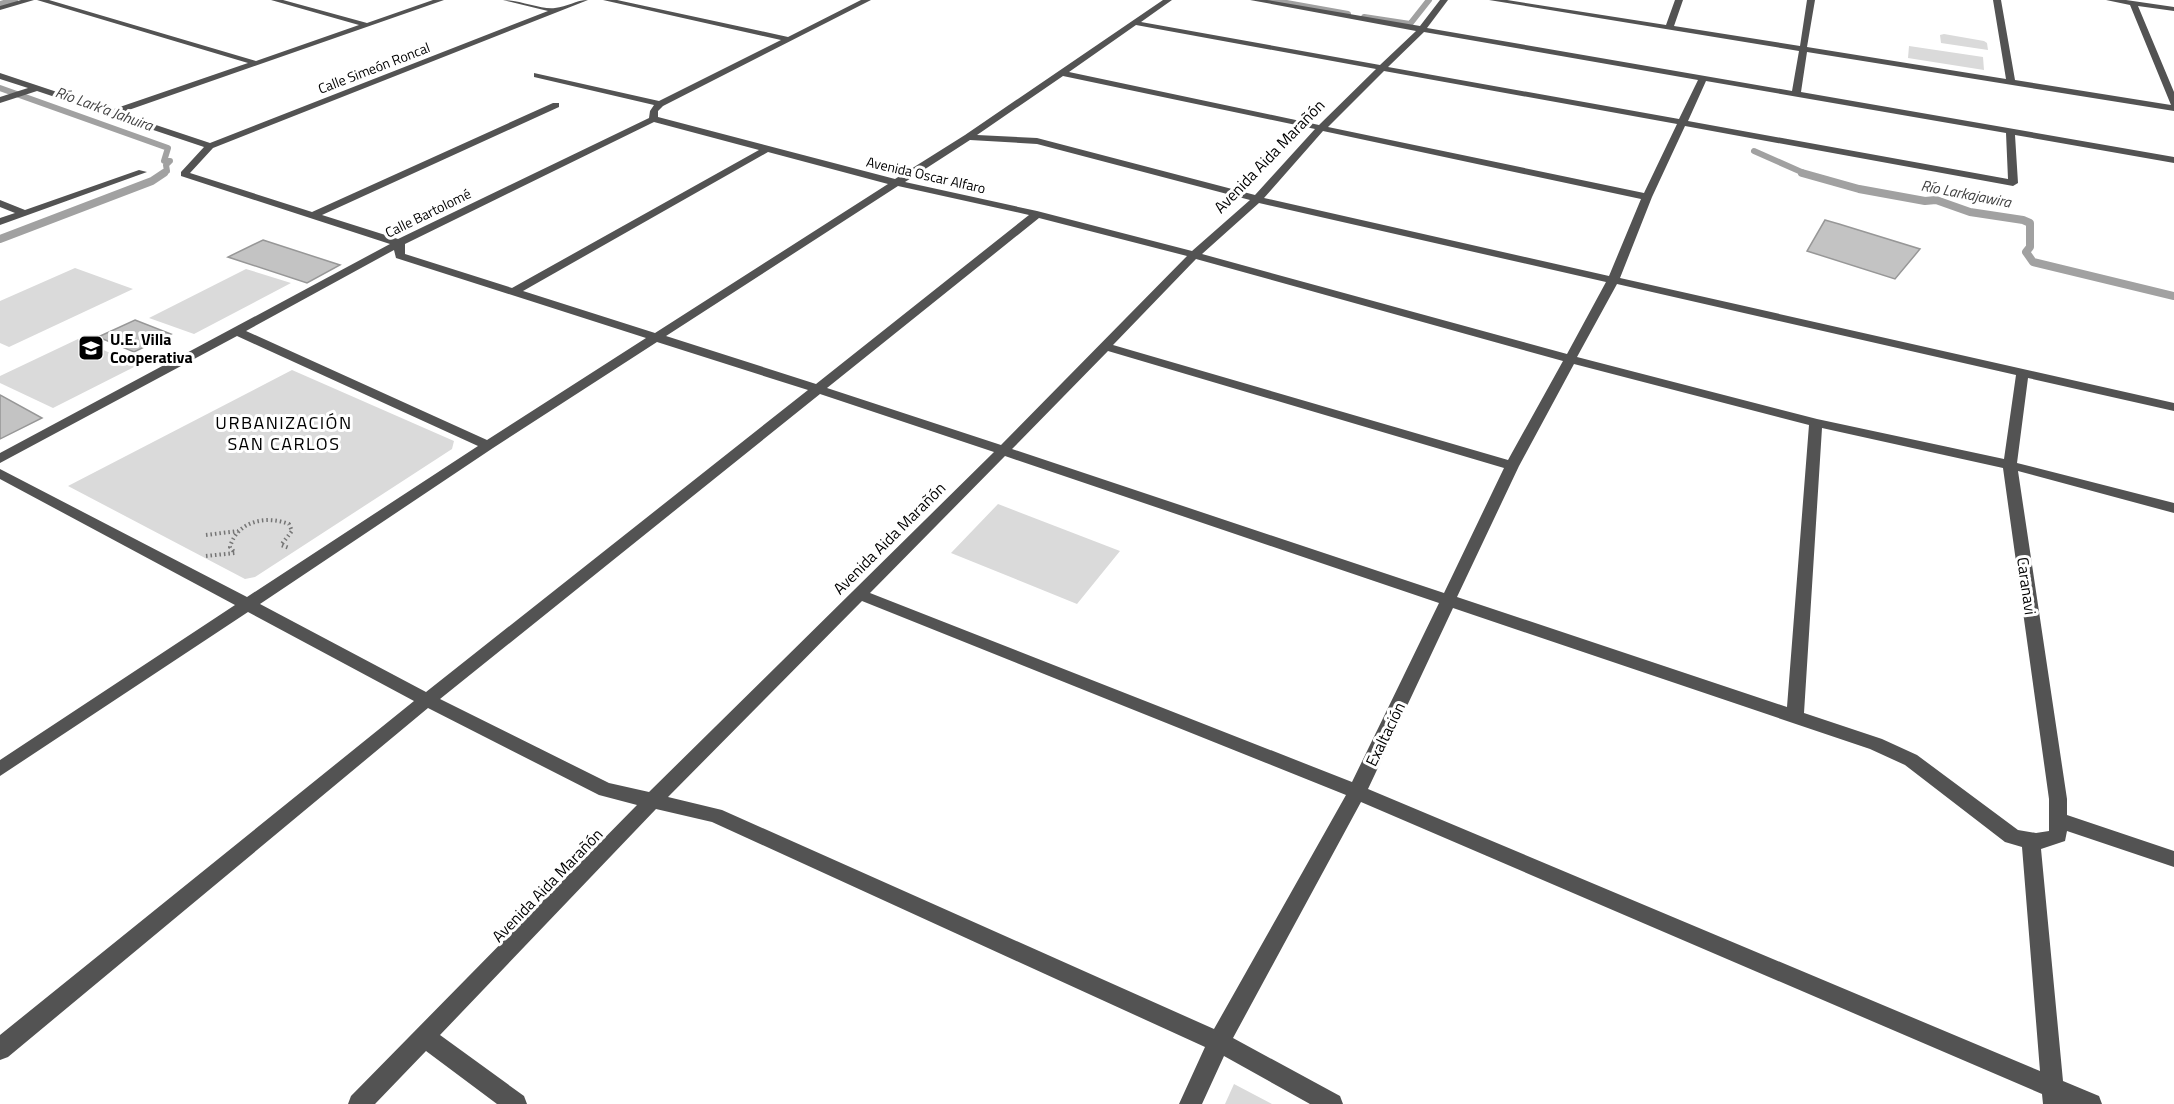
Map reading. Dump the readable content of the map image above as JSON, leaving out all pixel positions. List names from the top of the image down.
{
  "streets": {
    "street": [
      "Calle Simeón Roncal",
      "Avenida Aida Marañón",
      "Avenida Oscar Alfaro",
      "Calle Bartolomé",
      "Caranavi",
      "Exaltación"
    ]
  },
  "crossings": [
    ["Avenida Aida Marañón", "Avenida Oscar Alfaro"],
    ["Avenida Oscar Alfaro", "Calle Bartolomé"],
    ["Avenida Oscar Alfaro", "Caranavi"],
    ["Avenida Oscar Alfaro", "Exaltación"]
  ],
  "districts": ["URBANIZACIÓN SAN CARLOS"],
  "water": ["Río Lark’a Jahuira", "Río Larkajawira"],
  "places": {
    "school or university": ["U.E. Villa Cooperativa"]
  }
}
